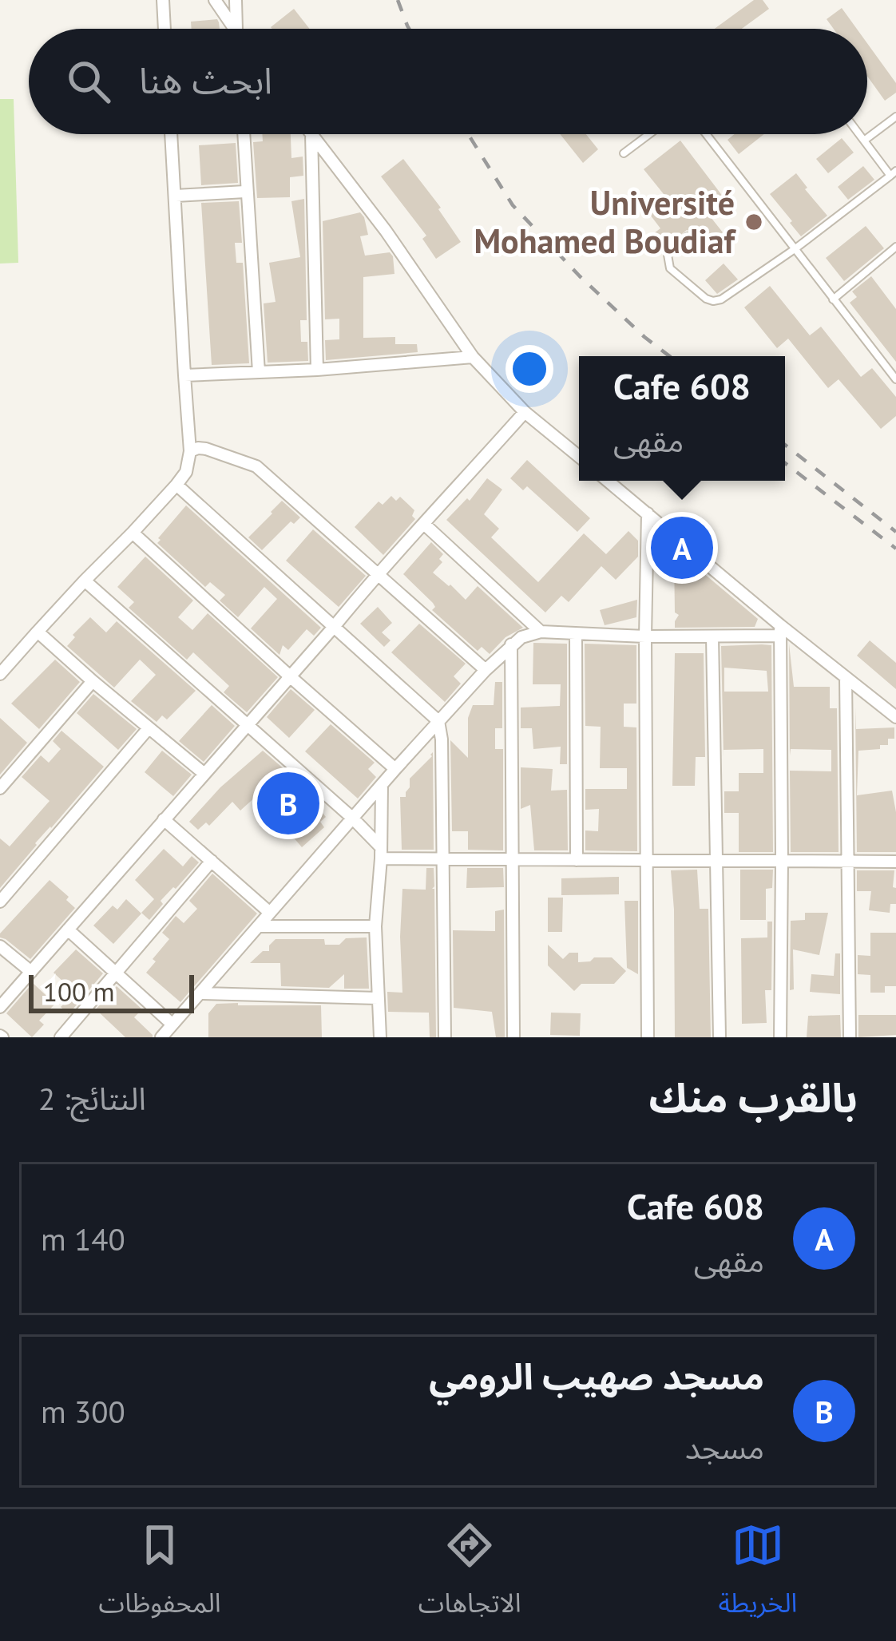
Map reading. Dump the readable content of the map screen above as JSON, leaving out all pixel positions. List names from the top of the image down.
{
  "places": ["Université Mohamed Boudiaf"],
  "scale_bar": "100 m",
  "page": {
    "search": "ابحث هنا",
    "popup": ["Cafe 608", "مقهى"],
    "pins": ["A", "B"],
    "scale": "100 m",
    "heading": ["بالقرب منك", "النتائج: 2"],
    "list": [
      {
        "mark": "A",
        "name": "Cafe 608",
        "note": "مقهى",
        "value": "140 m"
      },
      {
        "mark": "B",
        "name": "مسجد صهيب الرومي",
        "note": "مسجد",
        "value": "300 m"
      }
    ],
    "nav": ["الخريطة", "الاتجاهات", "المحفوظات"]
  }
}
